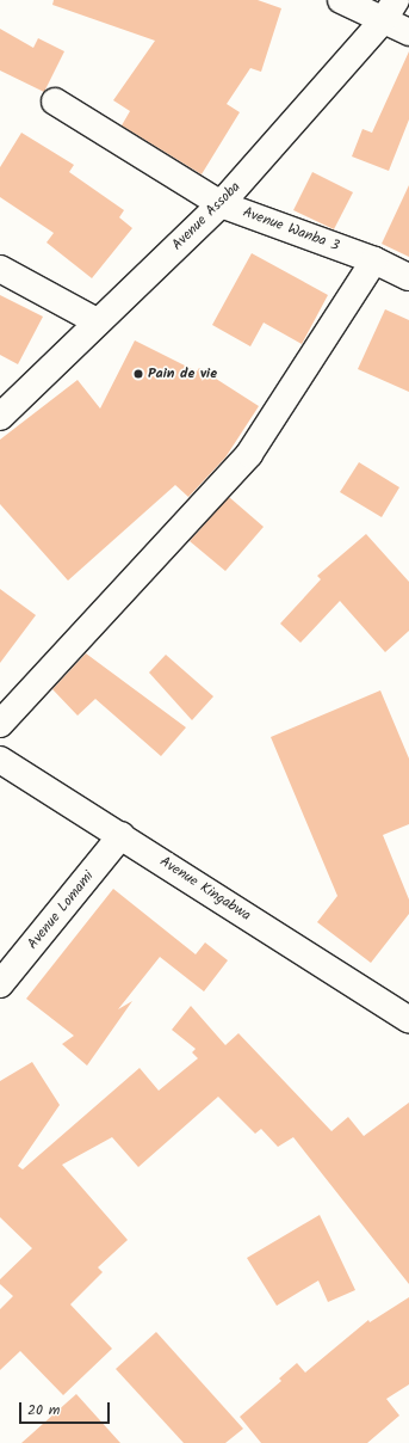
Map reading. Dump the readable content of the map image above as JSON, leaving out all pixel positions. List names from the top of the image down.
{
  "streets": {
    "street": [
      "Avenue Assoba",
      "Avenue Wanba 3",
      "Avenue Kingabwa",
      "Avenue Lomami"
    ]
  },
  "crossings": [
    ["Avenue Assoba", "Avenue Wanba 3"],
    ["Avenue Kingabwa", "Avenue Lomami"]
  ],
  "places": ["Pain de vie"],
  "scale_bar": "20 m"
}
